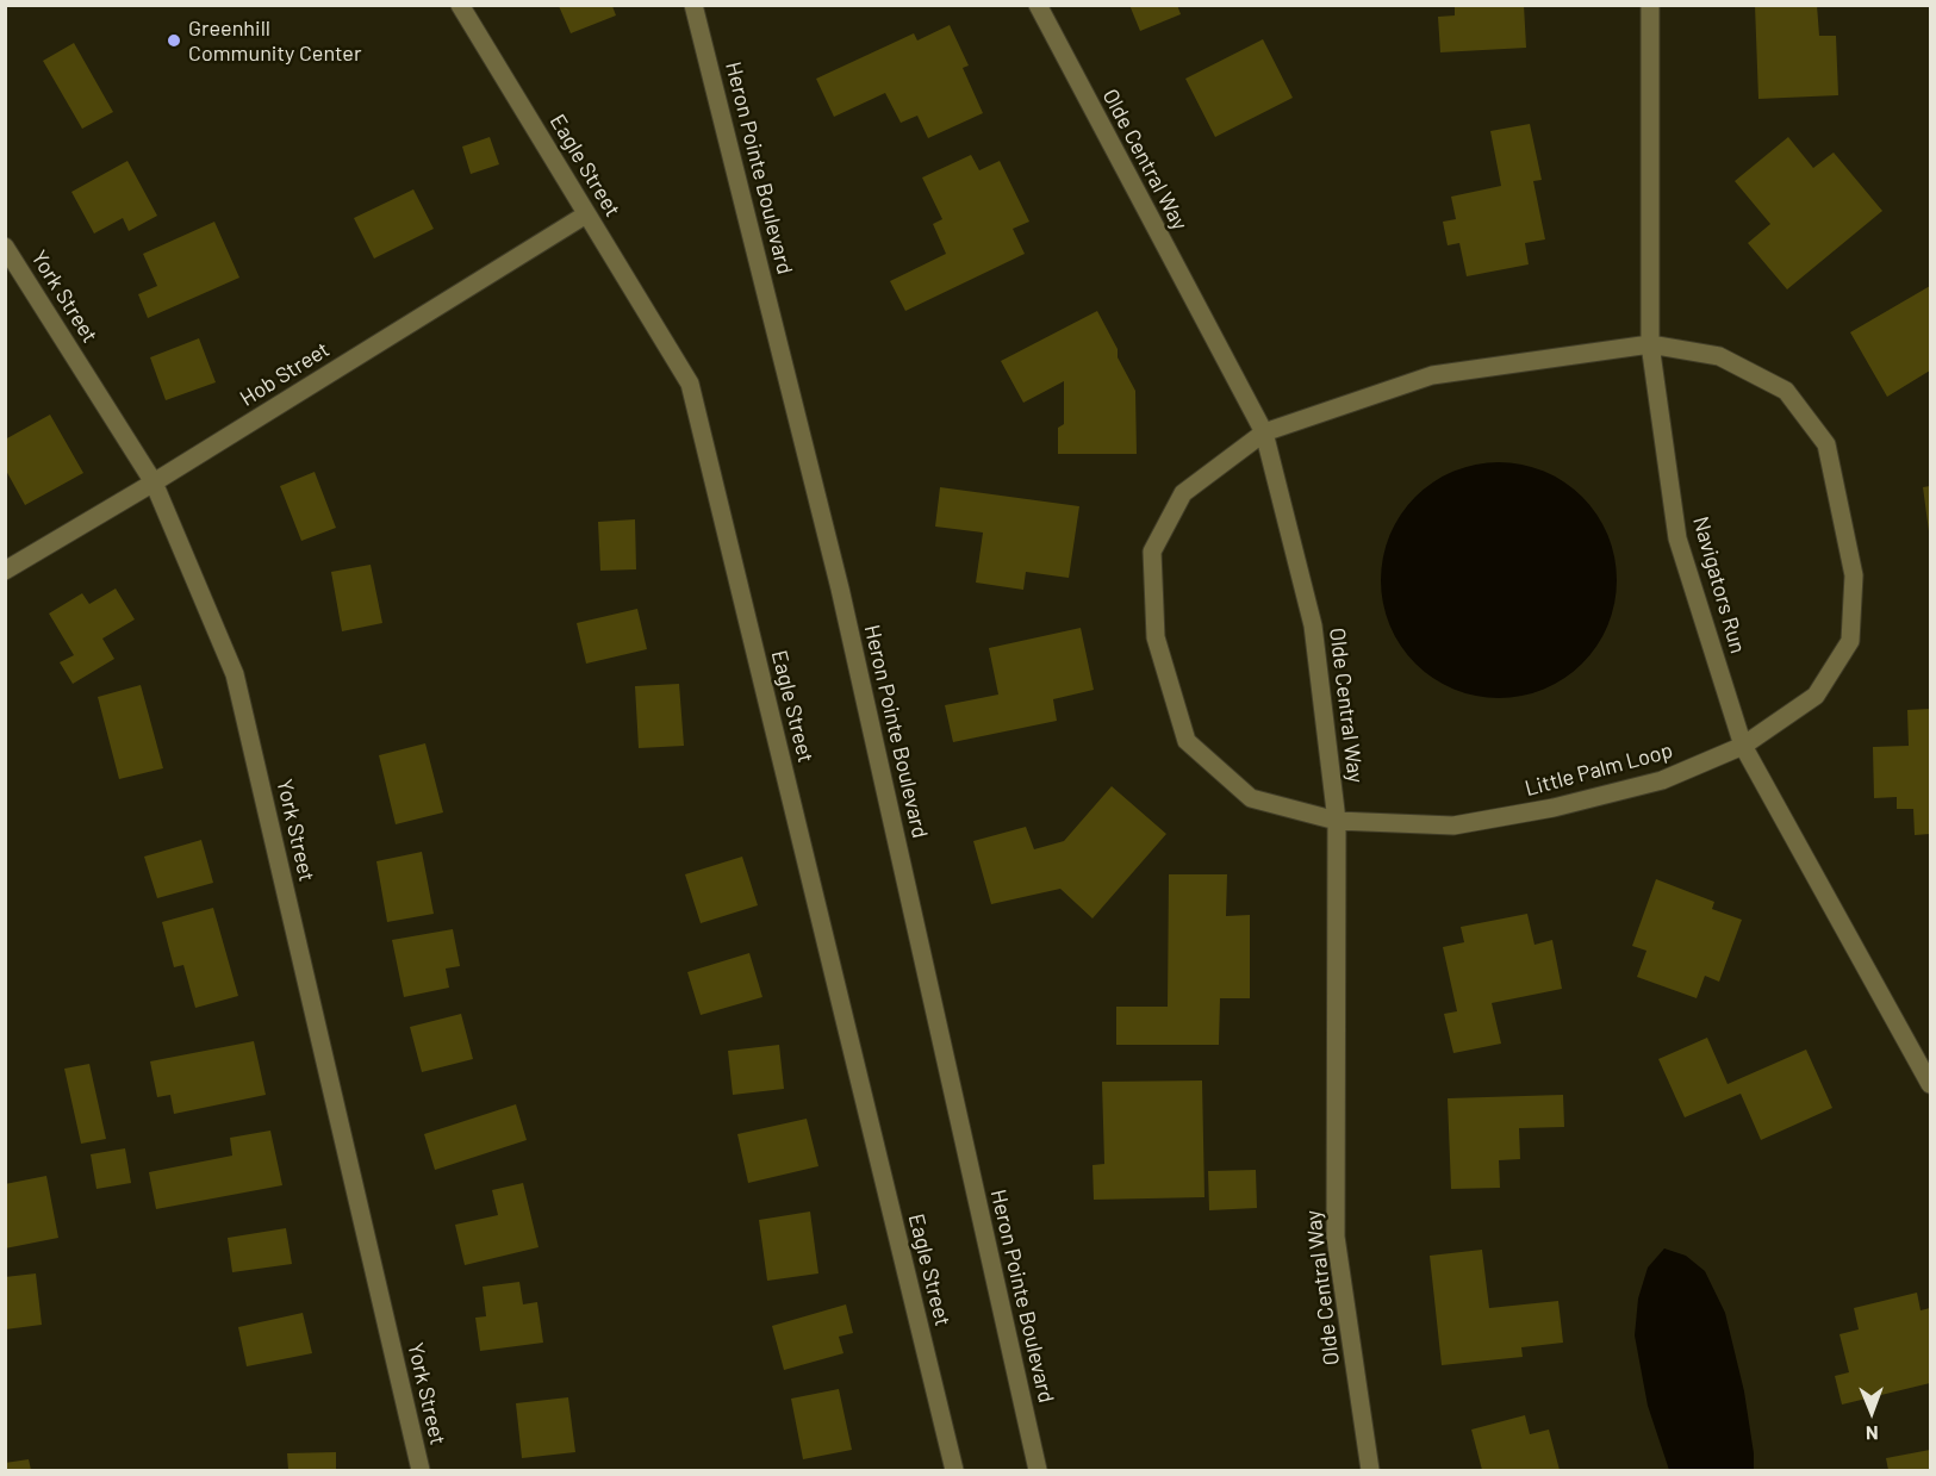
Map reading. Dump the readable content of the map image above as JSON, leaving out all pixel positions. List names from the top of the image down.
{
  "streets": {
    "street": [
      "Olde Central Way",
      "Eagle Street",
      "Heron Pointe Boulevard",
      "York Street",
      "Hob Street",
      "Navigators Run",
      "Little Palm Loop"
    ]
  },
  "crossings": [
    ["Olde Central Way", "Little Palm Loop"],
    ["Eagle Street", "Hob Street"],
    ["York Street", "Hob Street"],
    ["Navigators Run", "Little Palm Loop"]
  ],
  "places": ["Greenhill Community Center"],
  "north": "bottom"
}
